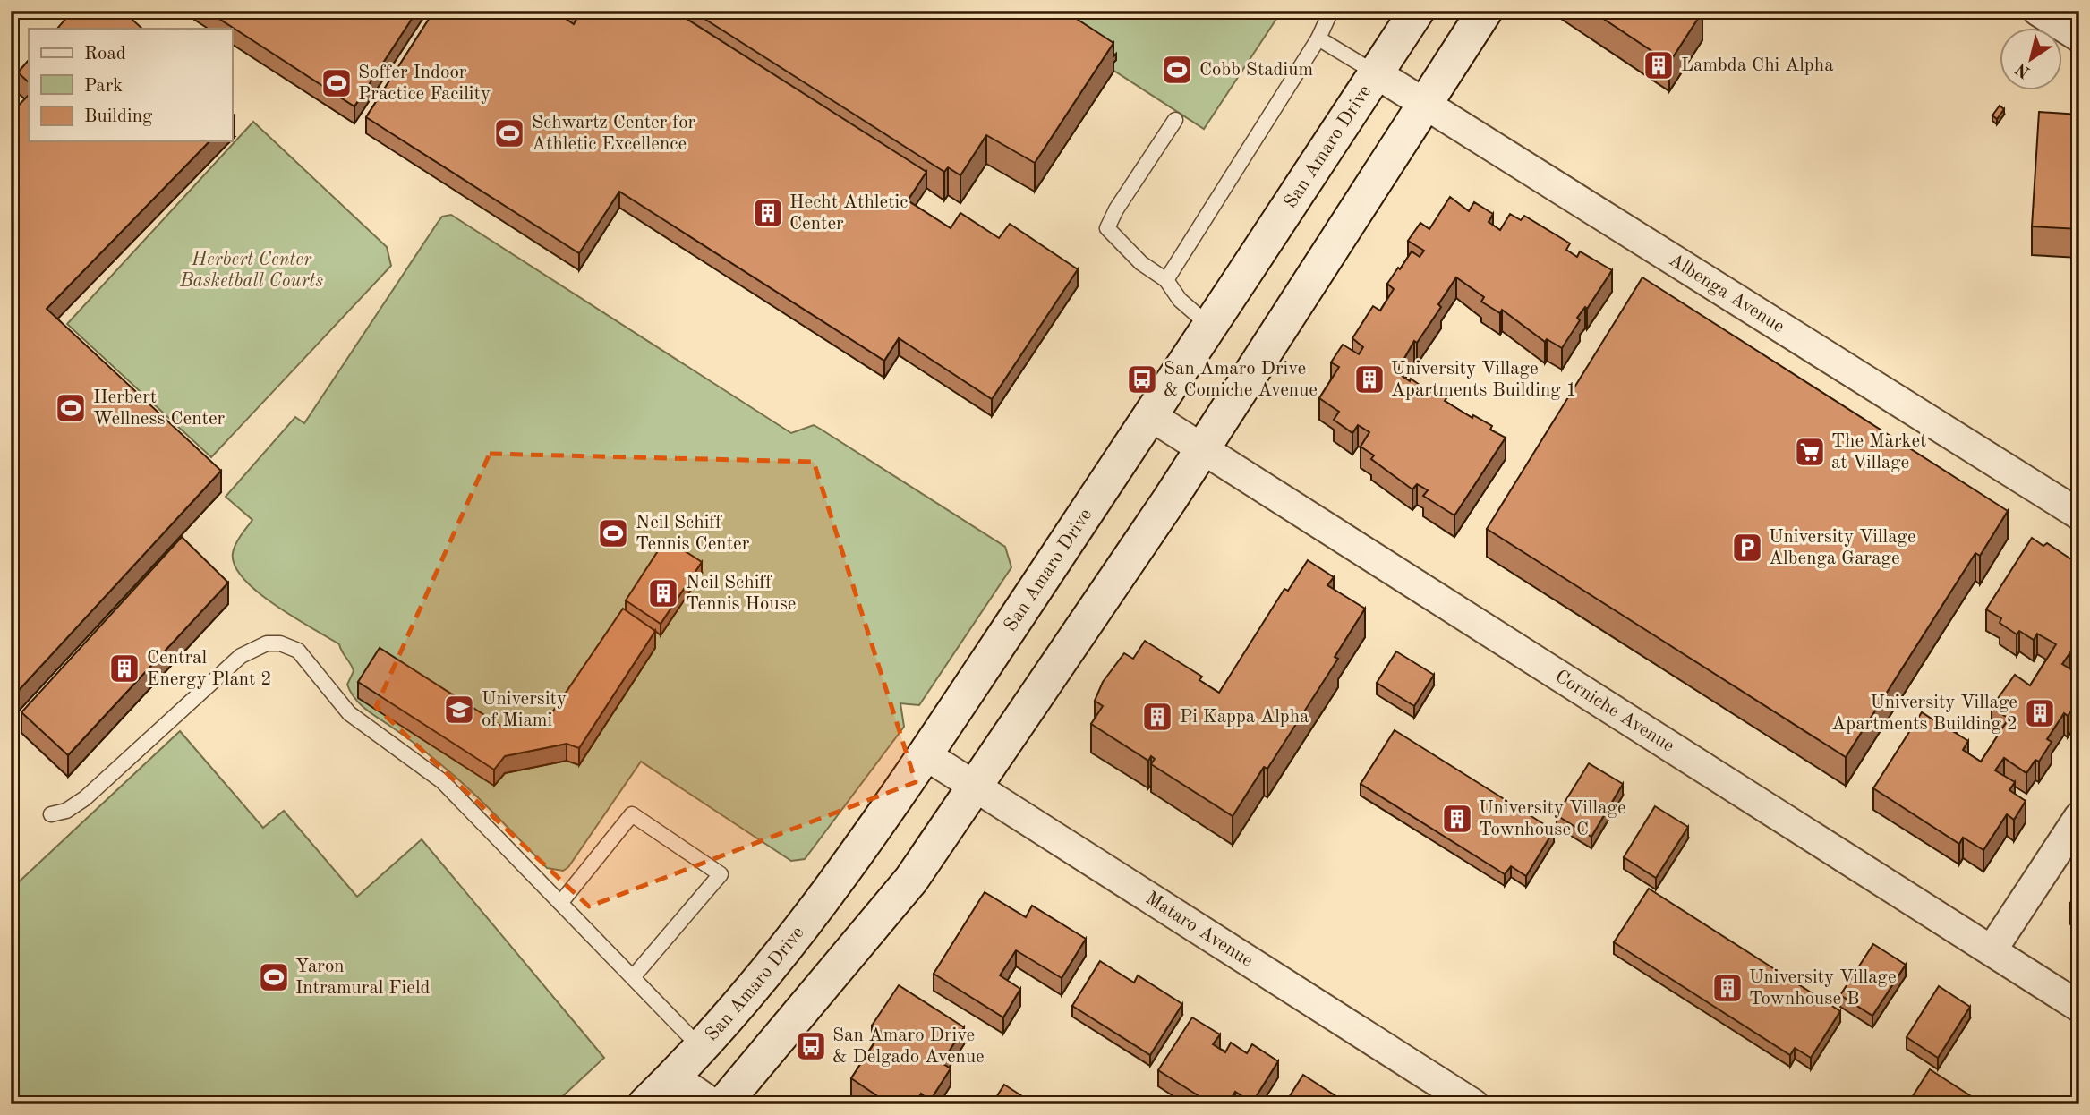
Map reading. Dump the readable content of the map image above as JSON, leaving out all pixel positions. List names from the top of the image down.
{
  "streets": {
    "street": [
      "San Amaro Drive",
      "Albenga Avenue",
      "Corniche Avenue",
      "Mataro Avenue"
    ]
  },
  "crossings": [
    ["San Amaro Drive", "Albenga Avenue"],
    ["San Amaro Drive", "Corniche Avenue"],
    ["San Amaro Drive", "Mataro Avenue"]
  ],
  "parks": ["Herbert Center Basketball Courts"],
  "places": {
    "building": [
      "Lambda Chi Alpha",
      "Hecht Athletic Center",
      "University Village Apartments Building 1",
      "Neil Schiff Tennis House",
      "Central Energy Plant 2",
      "University Village Apartments Building 2",
      "Pi Kappa Alpha",
      "University Village Townhouse C",
      "University Village Townhouse B"
    ],
    "sports": [
      "Cobb Stadium",
      "Soffer Indoor Practice Facility",
      "Schwartz Center for Athletic Excellence",
      "Herbert Wellness Center",
      "Neil Schiff Tennis Center",
      "Yaron Intramural Field"
    ],
    "bus stop": ["San Amaro Drive & Comiche Avenue", "San Amaro Drive & Delgado Avenue"],
    "supermarket": ["The Market at Village"],
    "parking": ["University Village Albenga Garage"],
    "school or university": ["University of Miami"]
  },
  "legend": ["Road", "Park", "Building"],
  "north": "bottom left"
}
